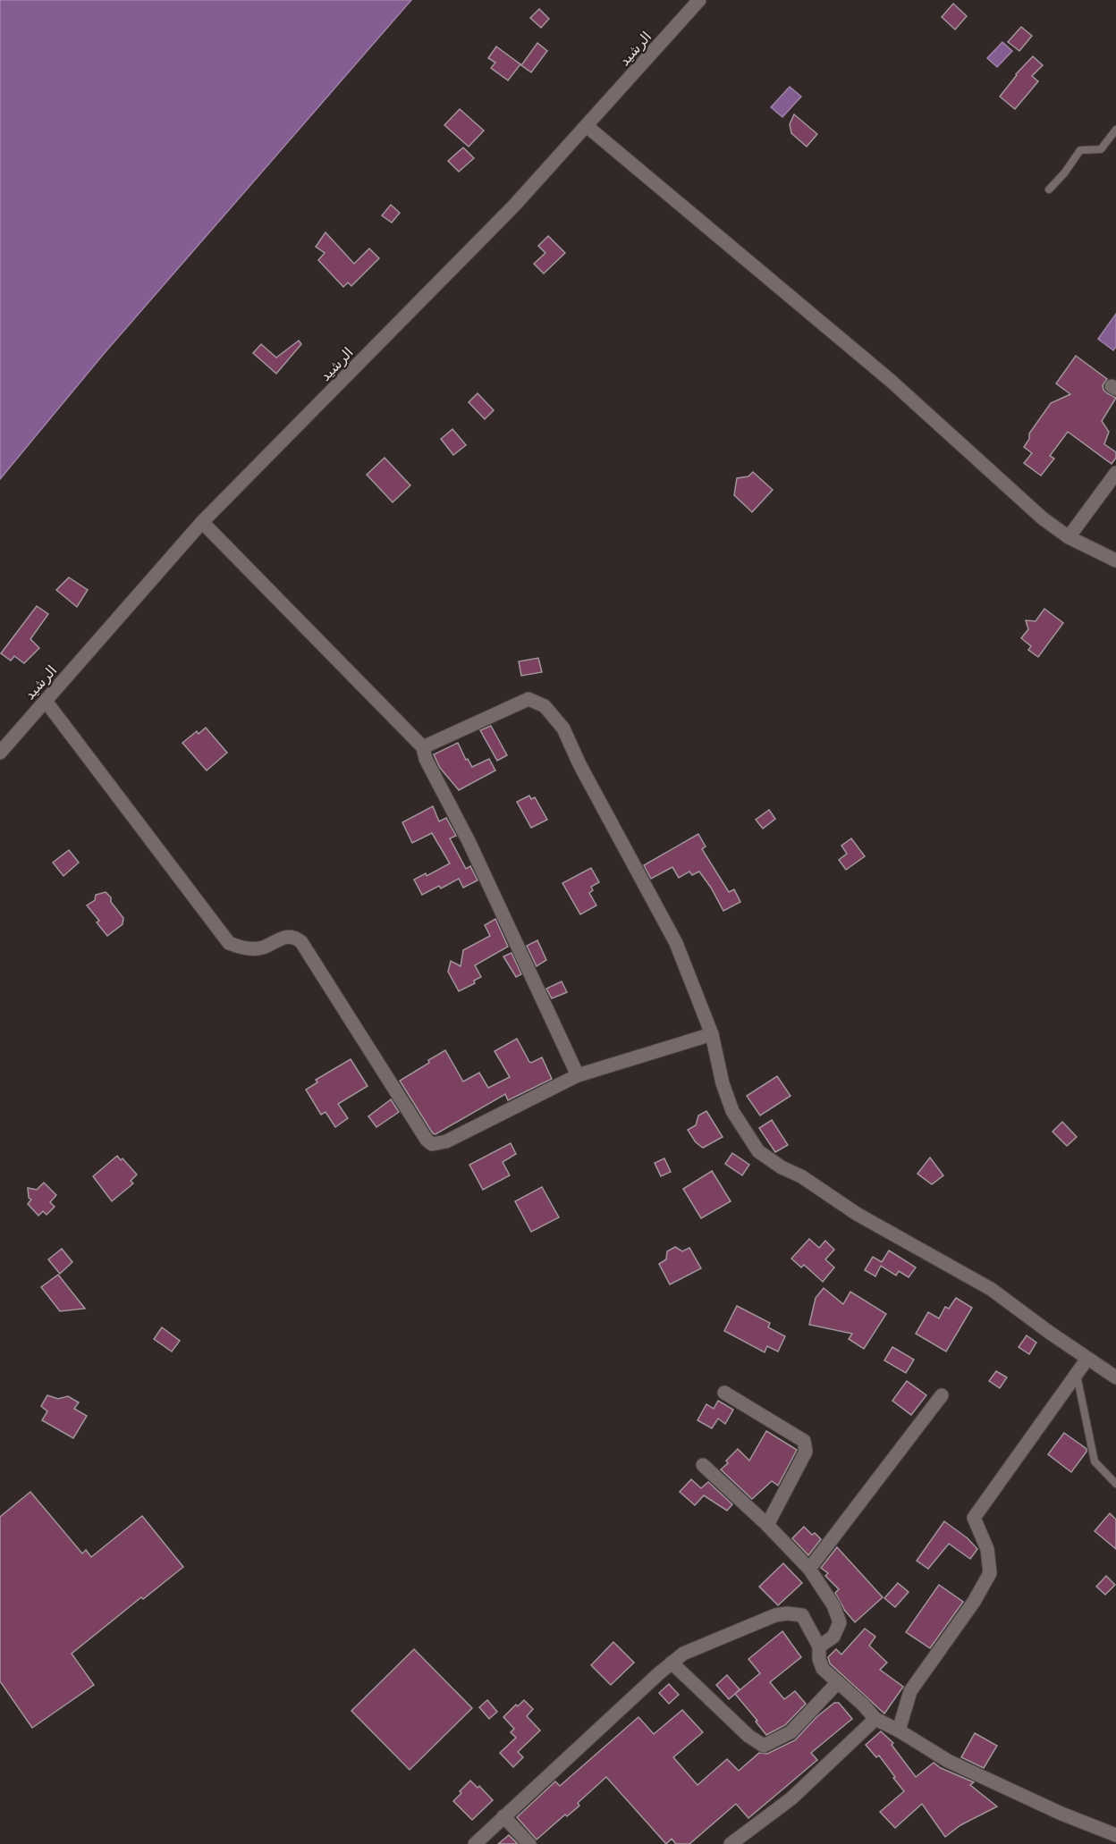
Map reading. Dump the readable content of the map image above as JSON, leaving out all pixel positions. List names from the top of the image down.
{
  "streets": {
    "street": ["الرشيد"]
  }
}
